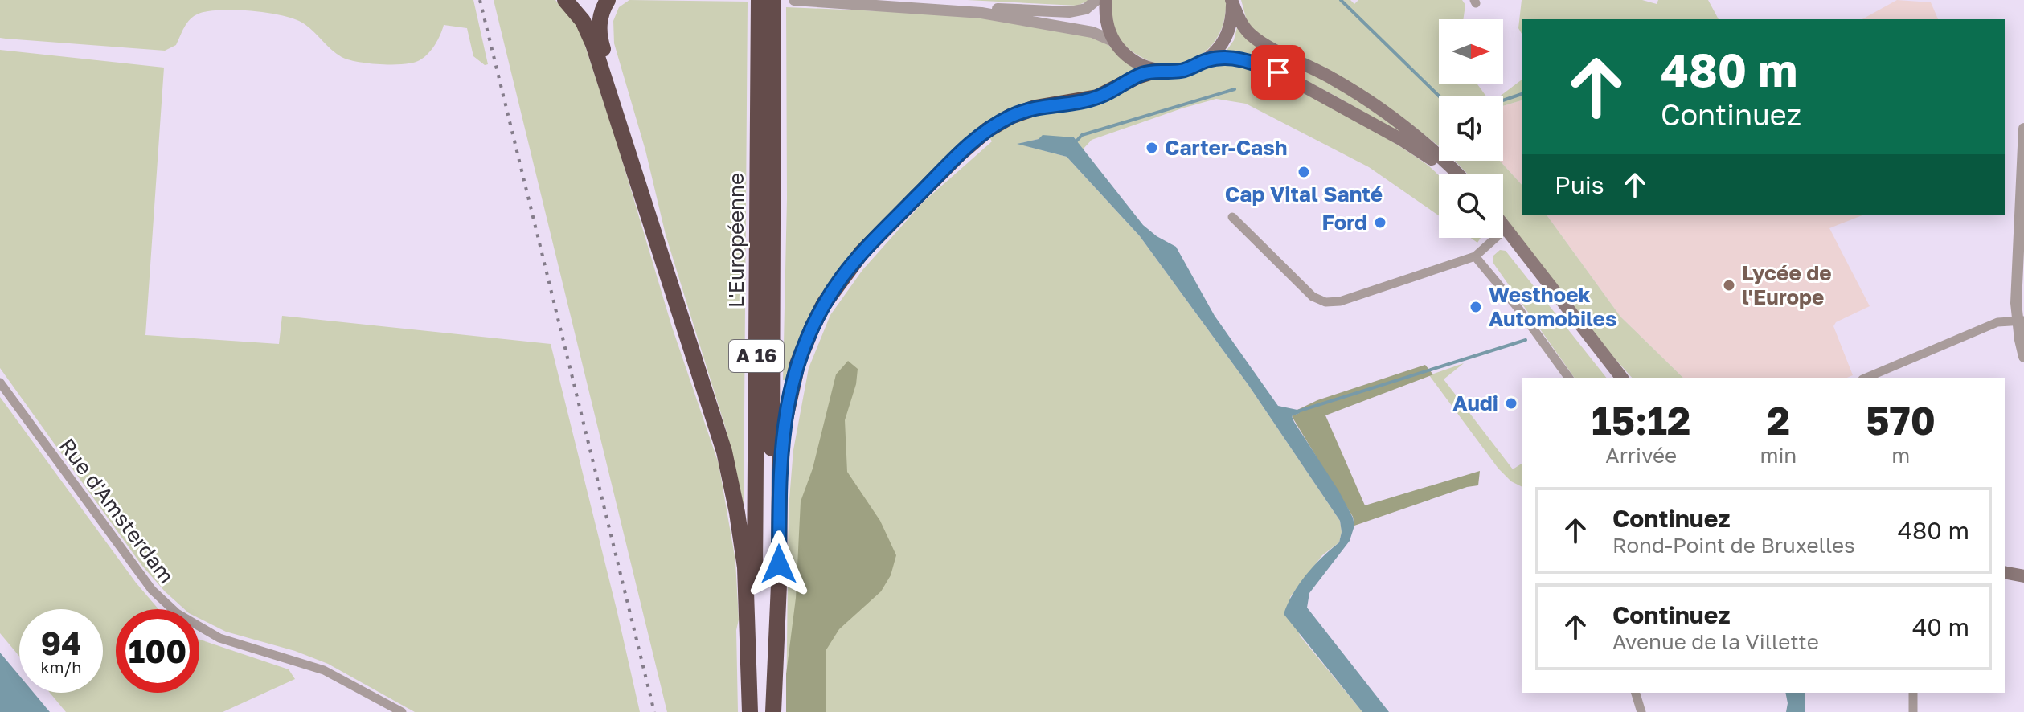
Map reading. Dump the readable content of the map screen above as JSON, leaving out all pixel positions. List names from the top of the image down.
{
  "streets": {
    "highway": ["L'Européenne", "A 16"],
    "street": ["Rue d'Amsterdam"]
  },
  "places": [
    "Carter-Cash",
    "Cap Vital Santé",
    "Ford",
    "Lycée de l'Europe",
    "Westhoek Automobiles",
    "Audi"
  ],
  "north": "right",
  "page": {
    "turn": ["480 m", "Continuez"],
    "then": "Puis",
    "eta": [
      "15:12",
      "Arrivée",
      "2",
      "min",
      "570",
      "m"
    ],
    "list": [
      {
        "name": "Continuez",
        "note": "Rond-Point de Bruxelles",
        "value": "480 m"
      },
      {
        "name": "Continuez",
        "note": "Avenue de la Villette",
        "value": "40 m"
      }
    ],
    "speed": "94 km/h",
    "limit": "100"
  }
}
